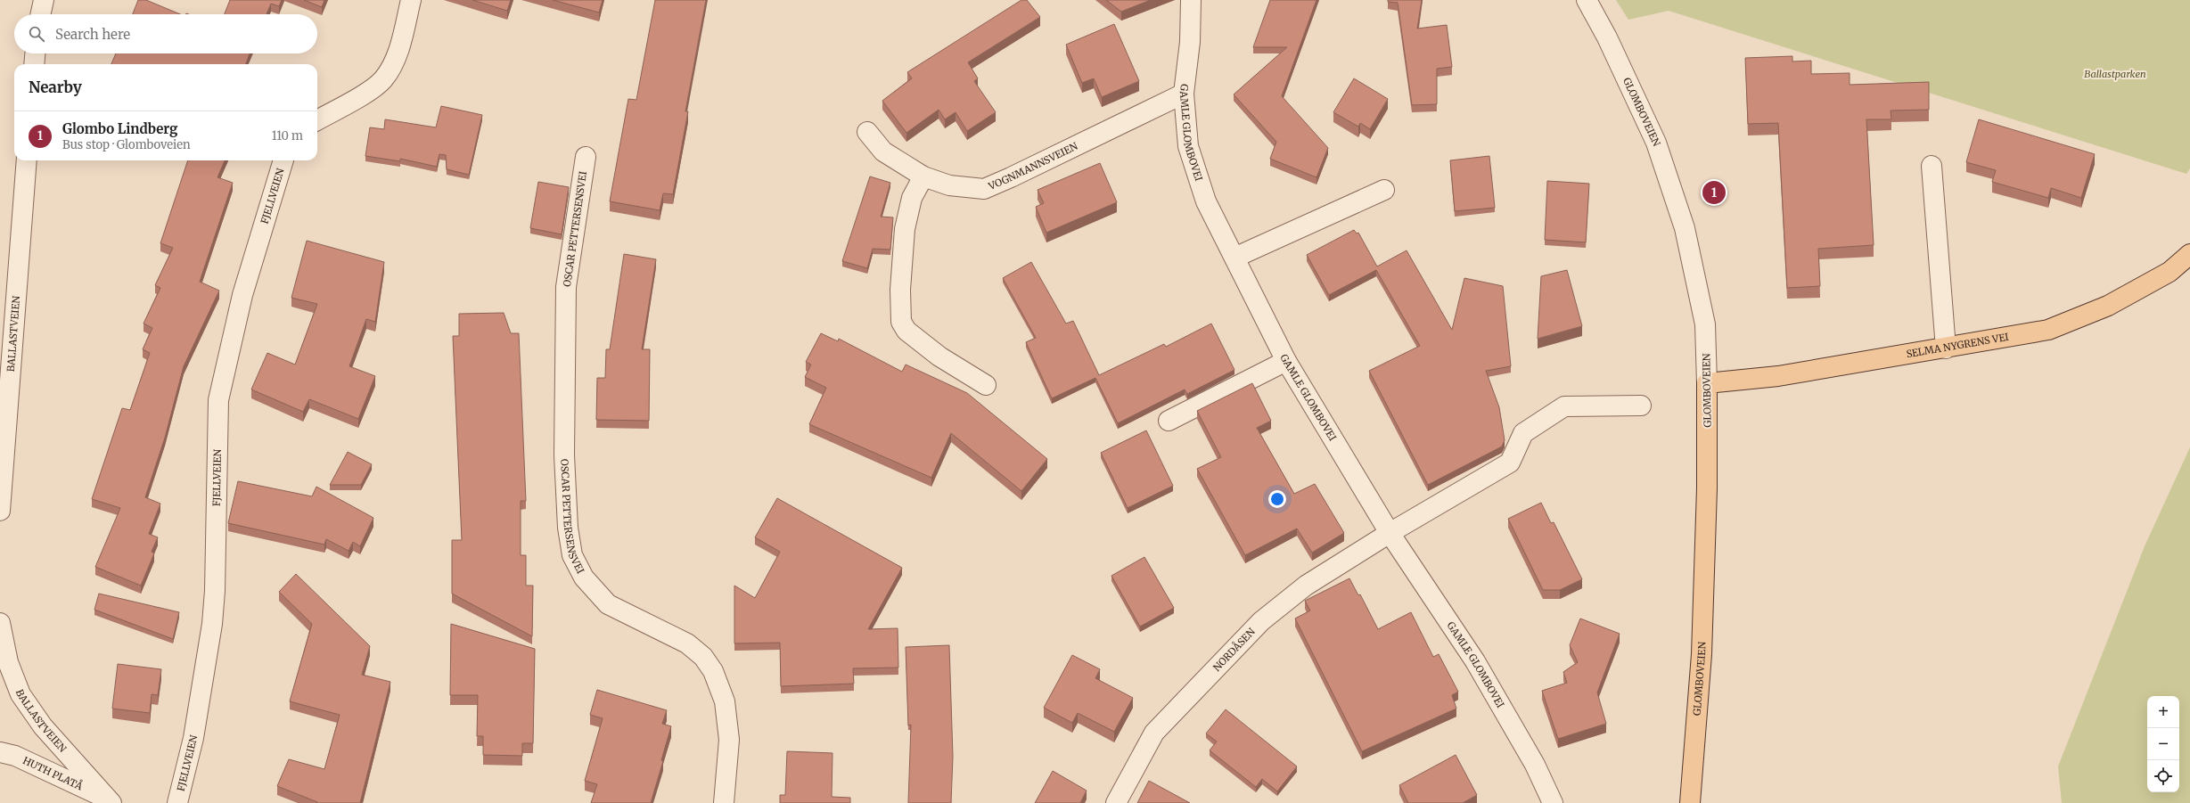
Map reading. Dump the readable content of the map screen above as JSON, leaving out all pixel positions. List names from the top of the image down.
{
  "streets": {
    "main road": ["GLOMBOVEIEN", "SELMA NYGRENS VEI"],
    "street": [
      "GAMLE GLOMBOVEI",
      "VOGNMANNSVEIEN",
      "FJELLVEIEN",
      "OSCAR PETTERSENSVEI",
      "BALLASTVEIEN",
      "NORDÅSEN",
      "HUTH PLATÅ"
    ]
  },
  "crossings": [
    ["GLOMBOVEIEN", "SELMA NYGRENS VEI"],
    ["GAMLE GLOMBOVEI", "VOGNMANNSVEIEN"],
    ["GAMLE GLOMBOVEI", "NORDÅSEN"],
    ["BALLASTVEIEN", "HUTH PLATÅ"]
  ],
  "parks": ["Ballastparken"],
  "page": {
    "search": "Search here",
    "heading": "Nearby",
    "list": [
      {
        "mark": "1",
        "name": "Glombo Lindberg",
        "note": "Bus stop · Glomboveien",
        "value": "110 m"
      }
    ],
    "pins": "1",
    "map_buttons": ["+", "−"]
  }
}
